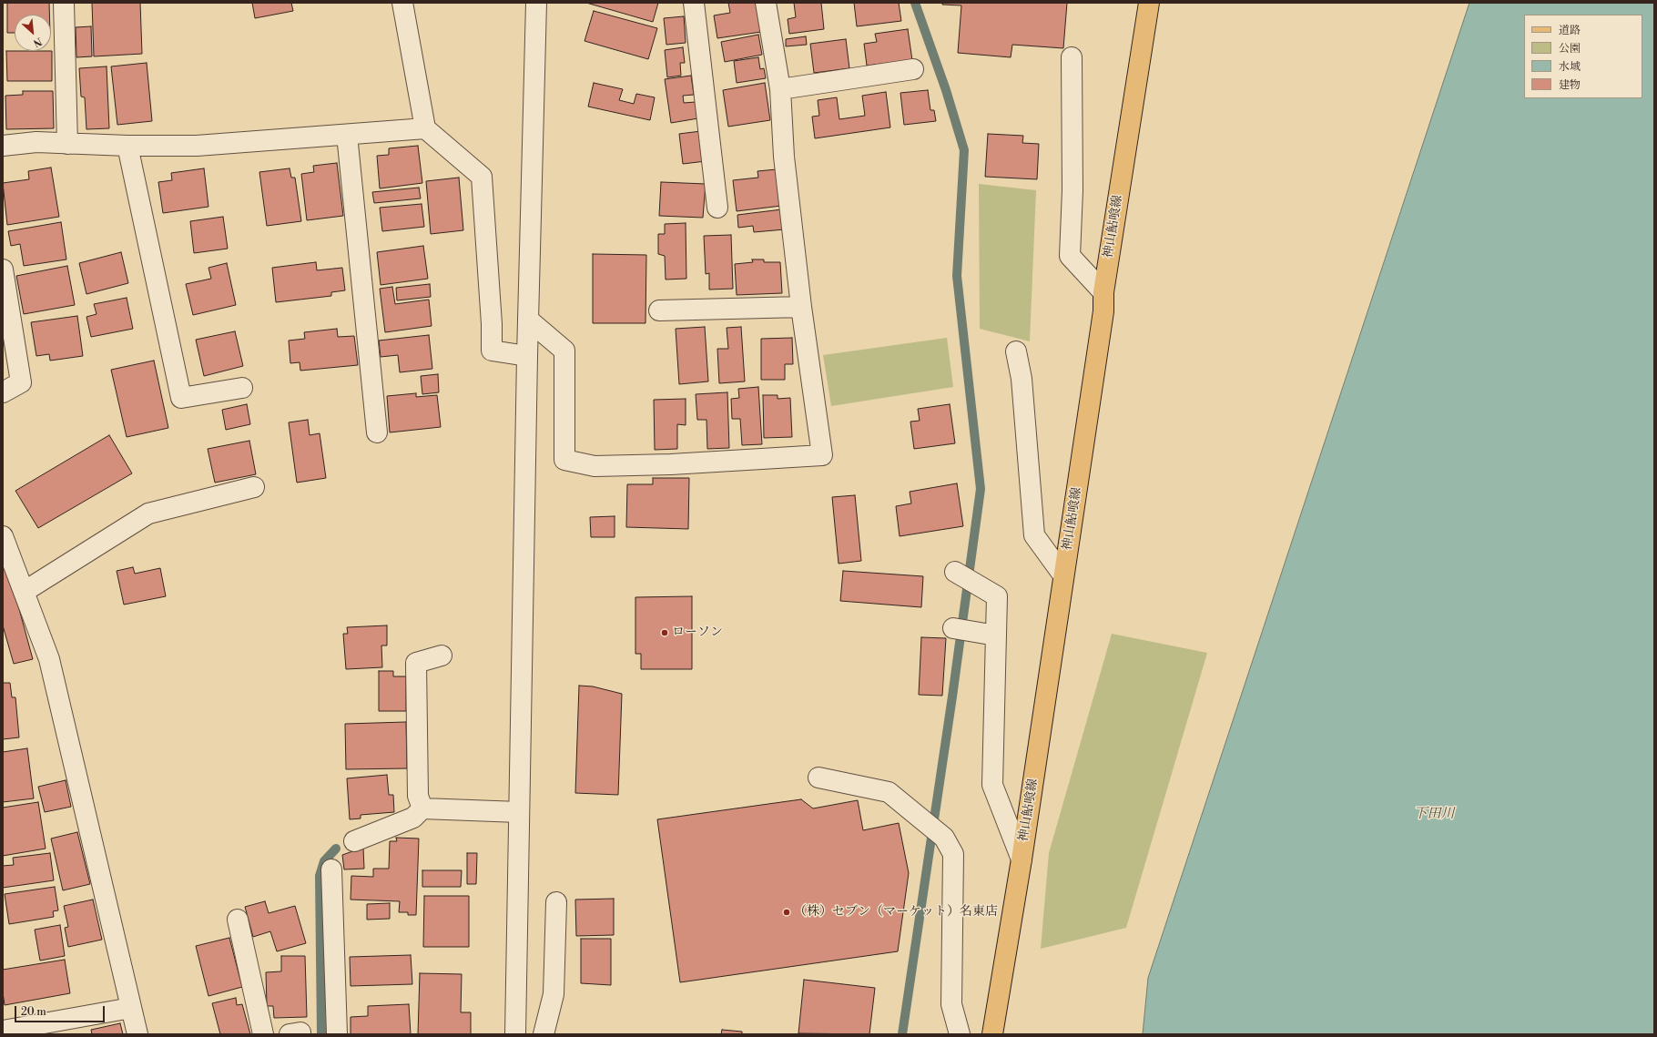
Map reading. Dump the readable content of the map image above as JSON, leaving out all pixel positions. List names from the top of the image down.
{
  "streets": {
    "main road": ["神山鮎喰線"]
  },
  "water": ["下田川"],
  "places": ["ローソン", "（株）セブン（マーケット）名東店"],
  "legend": [
    "道路",
    "公園",
    "水域",
    "建物"
  ],
  "scale_bar": "20 m",
  "north": "bottom right"
}
